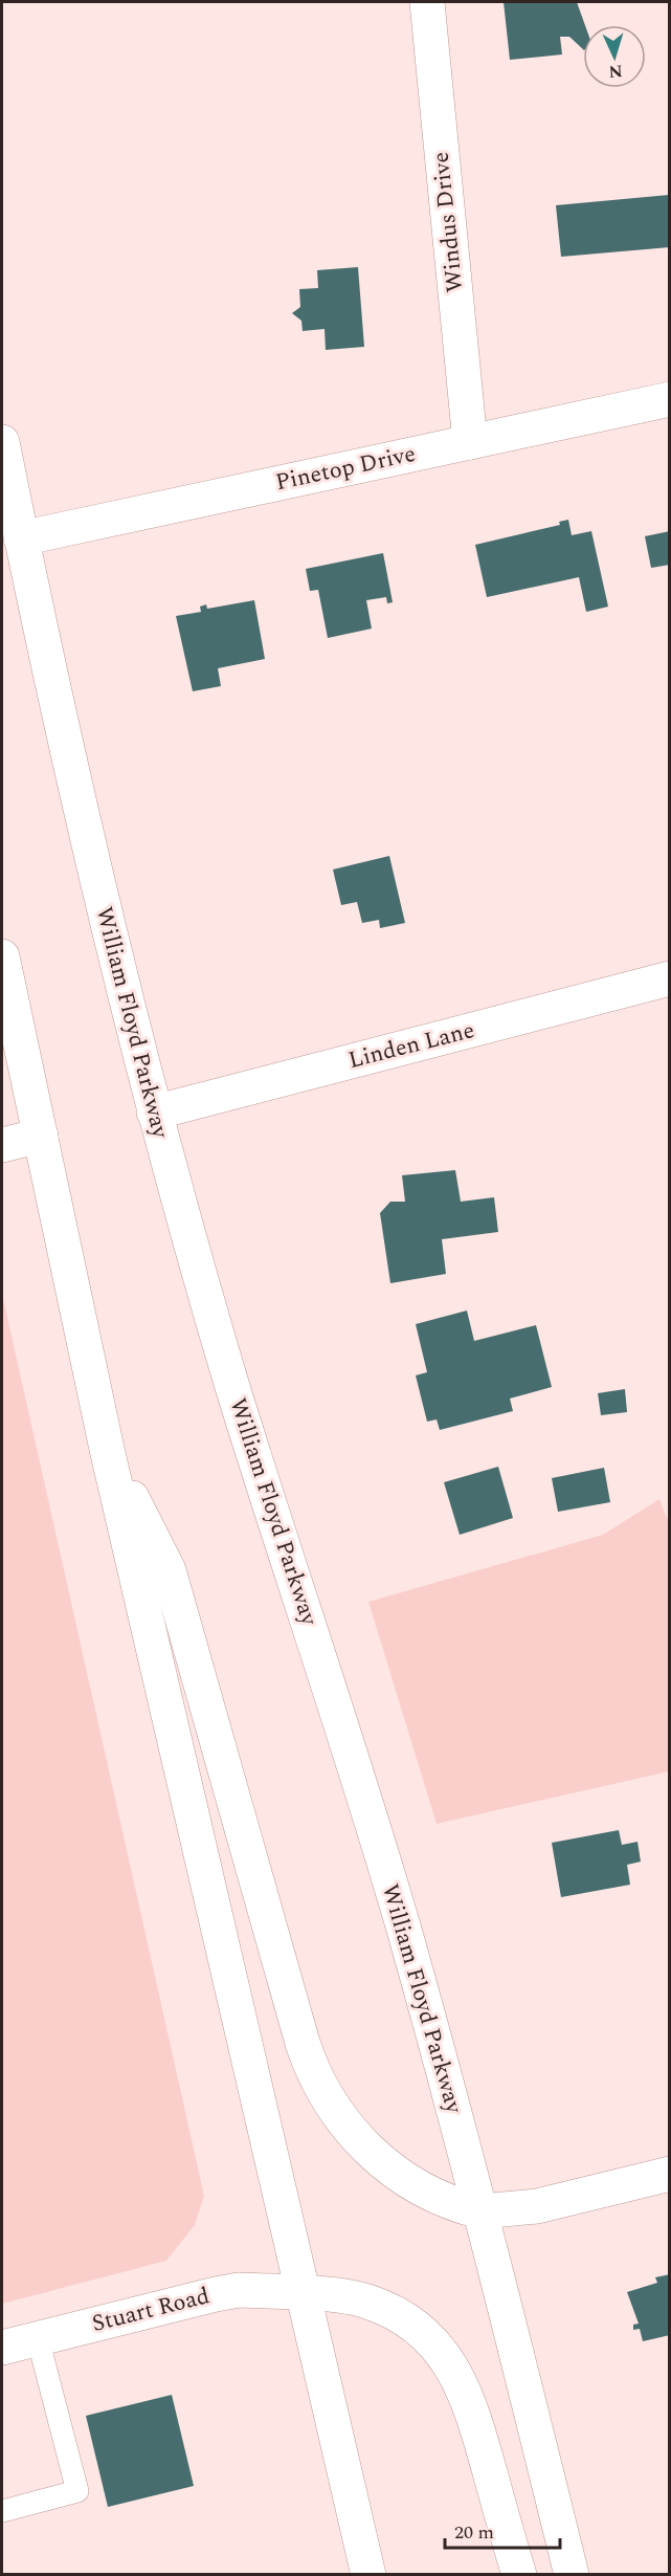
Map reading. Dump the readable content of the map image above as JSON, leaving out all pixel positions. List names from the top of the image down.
{
  "streets": {
    "main road": [
      "Windus Drive",
      "Pinetop Drive",
      "William Floyd Parkway",
      "Linden Lane",
      "Stuart Road"
    ]
  },
  "crossings": [
    ["Windus Drive", "Pinetop Drive"],
    ["Pinetop Drive", "William Floyd Parkway"],
    ["William Floyd Parkway", "Linden Lane"]
  ],
  "scale_bar": "20 m",
  "north": "bottom"
}
